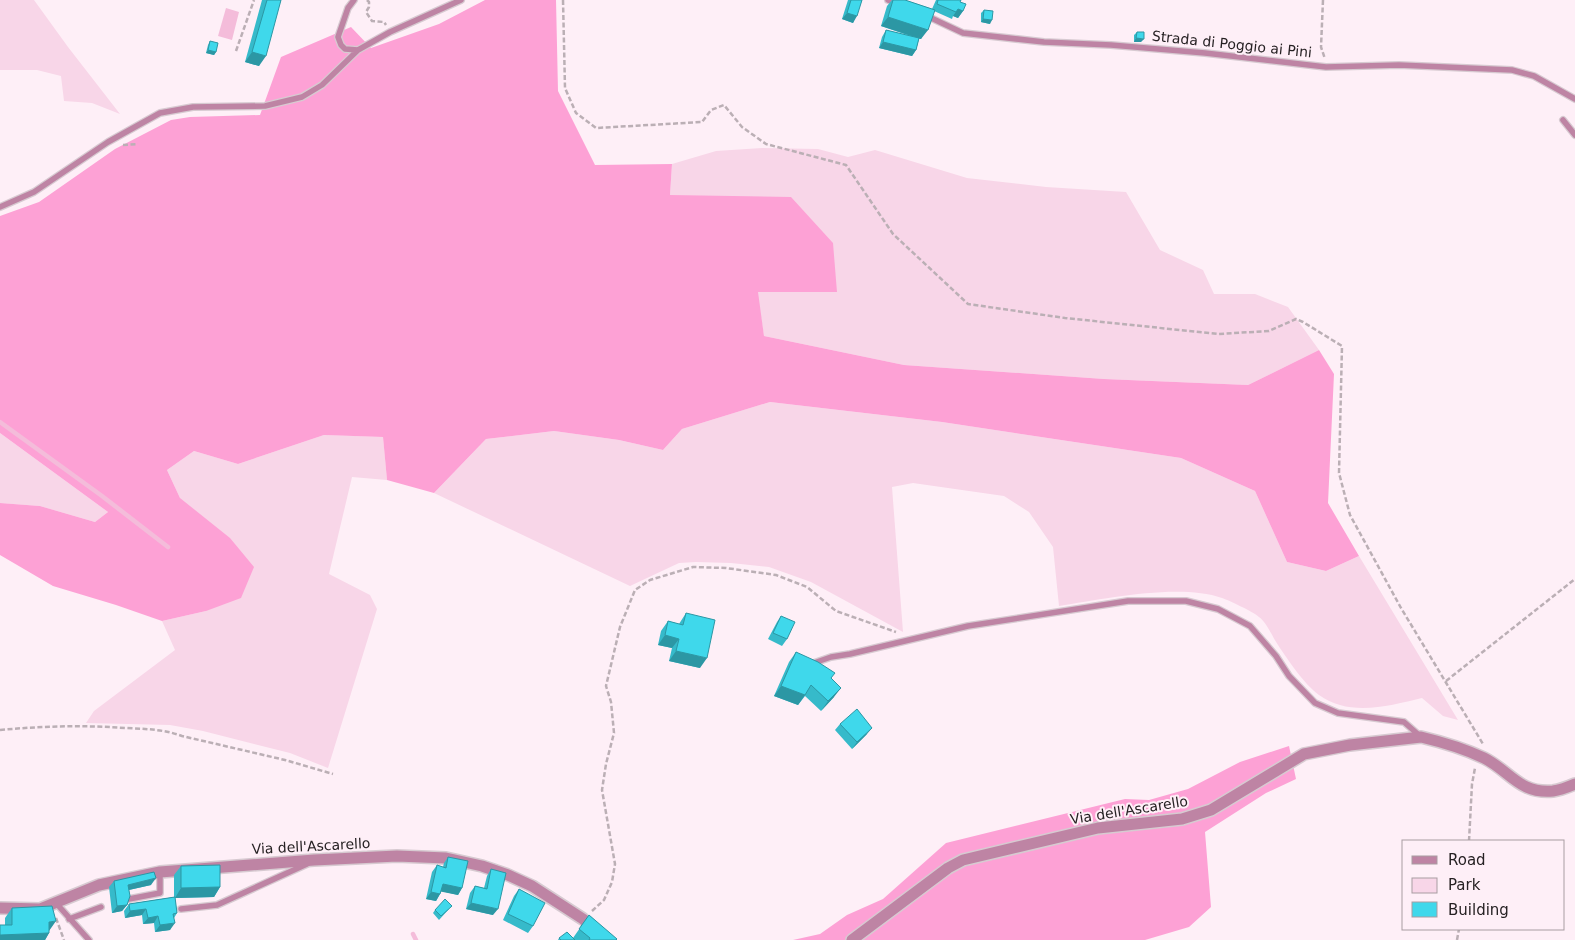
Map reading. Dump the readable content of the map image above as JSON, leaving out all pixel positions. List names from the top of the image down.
{
  "streets": {
    "street": ["Via dell'Ascarello"],
    "lane": ["Strada di Poggio ai Pini"]
  },
  "legend": ["Road", "Park", "Building"]
}
